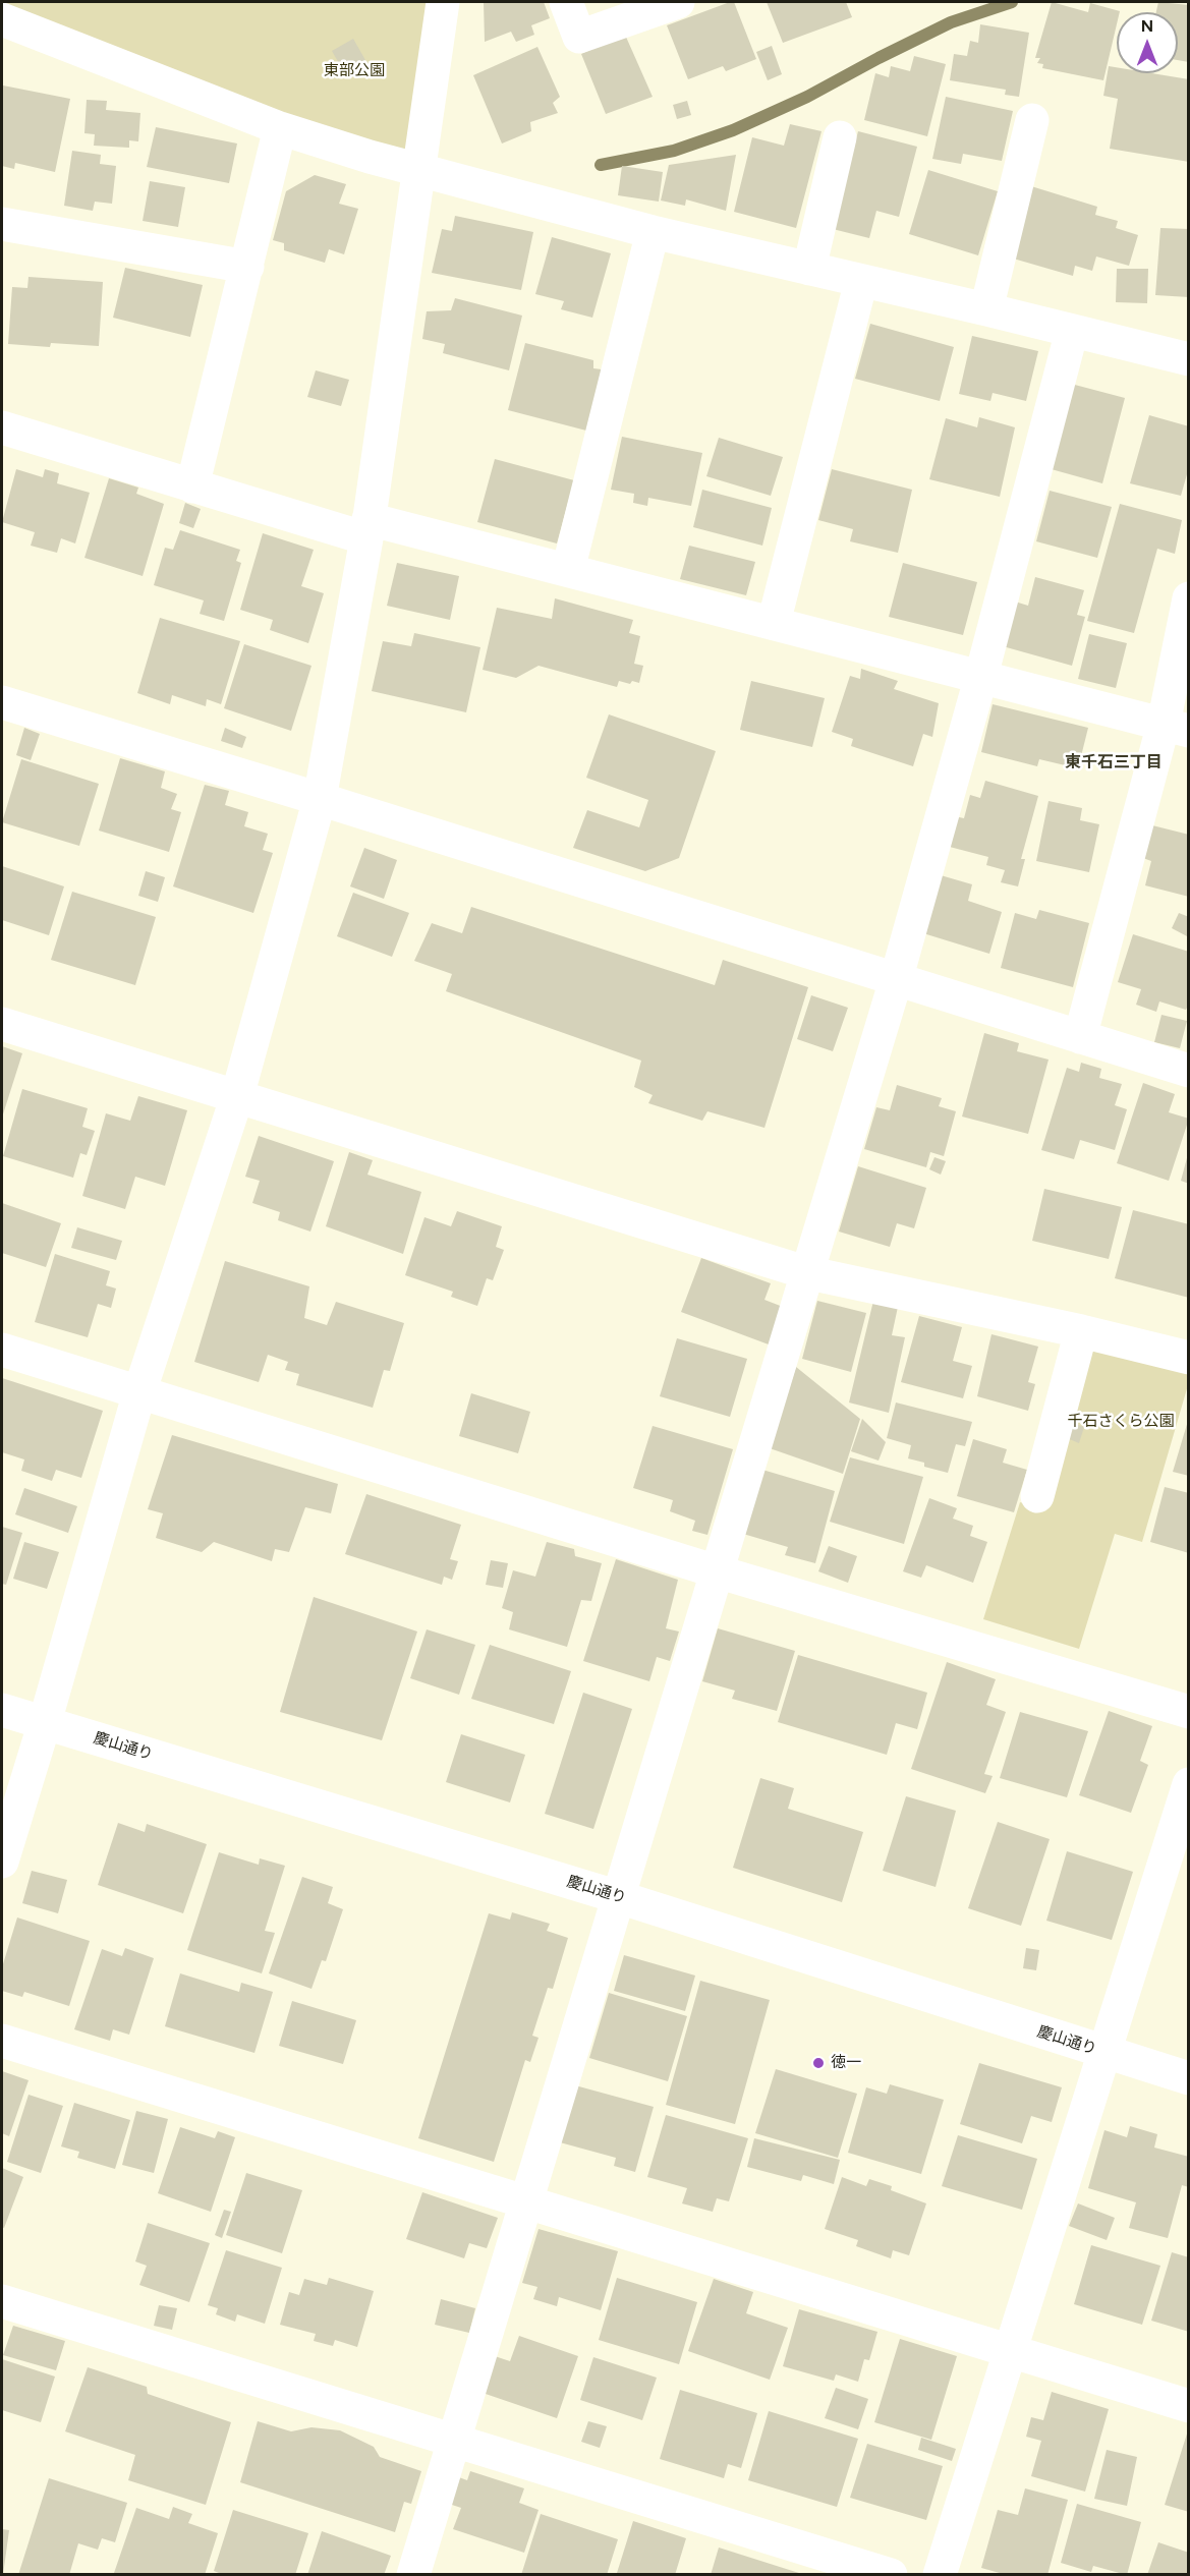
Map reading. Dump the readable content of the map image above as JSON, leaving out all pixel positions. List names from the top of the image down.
{
  "streets": {
    "street": ["慶山通り"]
  },
  "districts": ["東千石三丁目"],
  "parks": ["東部公園", "千石さくら公園"],
  "places": ["徳一"],
  "north": "top"
}
